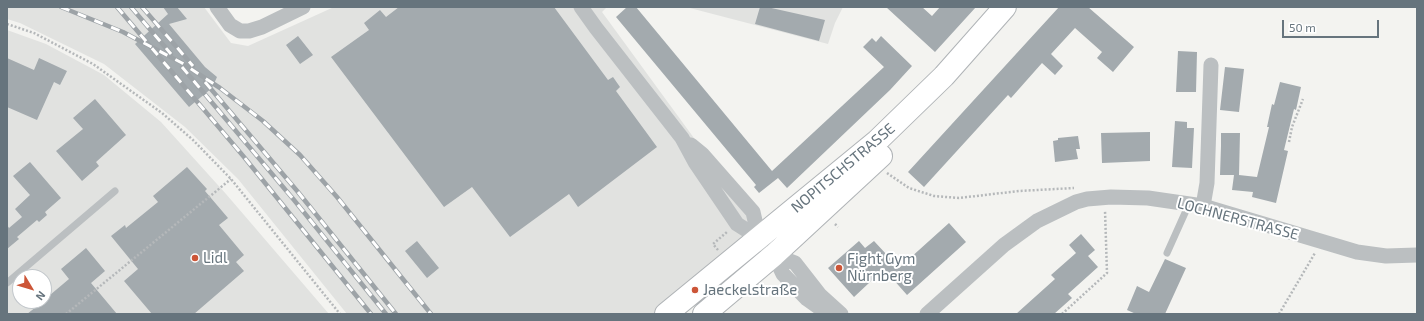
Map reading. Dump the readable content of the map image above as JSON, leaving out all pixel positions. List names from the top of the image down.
{
  "streets": {
    "main road": ["NOPITSCHSTRASSE"],
    "street": ["LOCHNERSTRASSE"]
  },
  "places": ["Lidl", "Fight Gym Nürnberg", "Jaeckelstraße"],
  "scale_bar": "50 m",
  "north": "bottom right"
}
